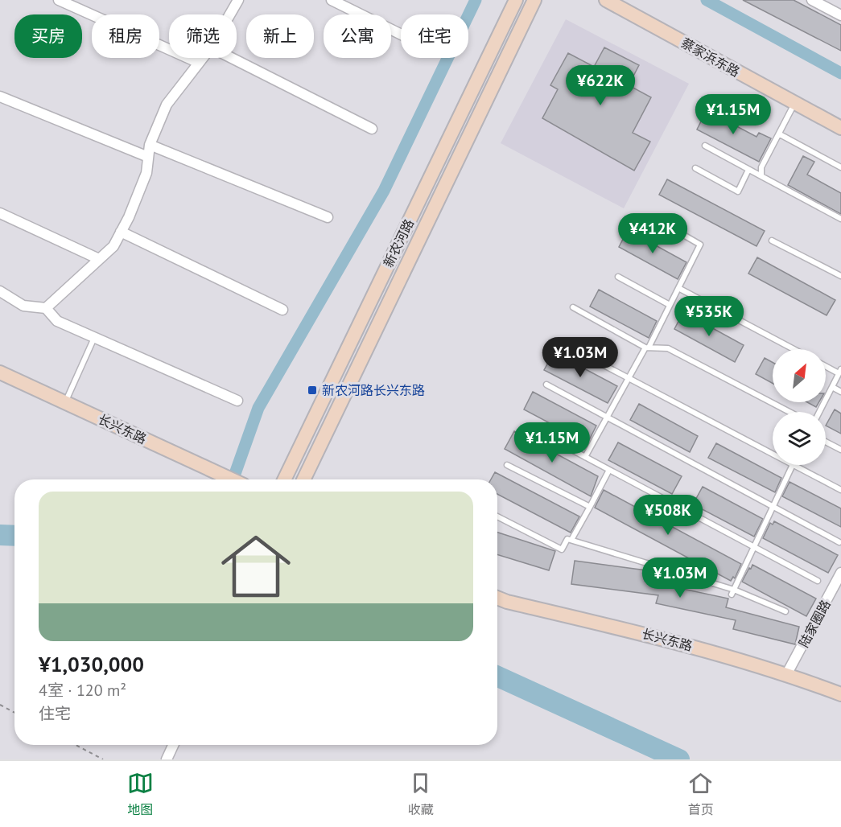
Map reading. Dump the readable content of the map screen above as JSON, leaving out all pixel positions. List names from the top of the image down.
{
  "streets": {
    "street": [
      "蔡家浜东路",
      "新农河路",
      "长兴东路",
      "陆家圈路"
    ]
  },
  "crossings": [
    ["长兴东路", "陆家圈路"]
  ],
  "places": {
    "transit": ["新农河路长兴东路"]
  },
  "north": "top right",
  "page": {
    "chip": [
      "买房",
      "租房",
      "筛选",
      "新上",
      "公寓",
      "住宅"
    ],
    "price": [
      "¥622K",
      "¥1.15M",
      "¥412K",
      "¥535K",
      "¥1.03M",
      "¥1.15M",
      "¥508K",
      "¥1.03M"
    ],
    "list": [
      {
        "name": "¥1,030,000",
        "note": "4室 · 120 m² · 住宅"
      }
    ],
    "tabs": ["地图", "收藏", "首页"]
  }
}
